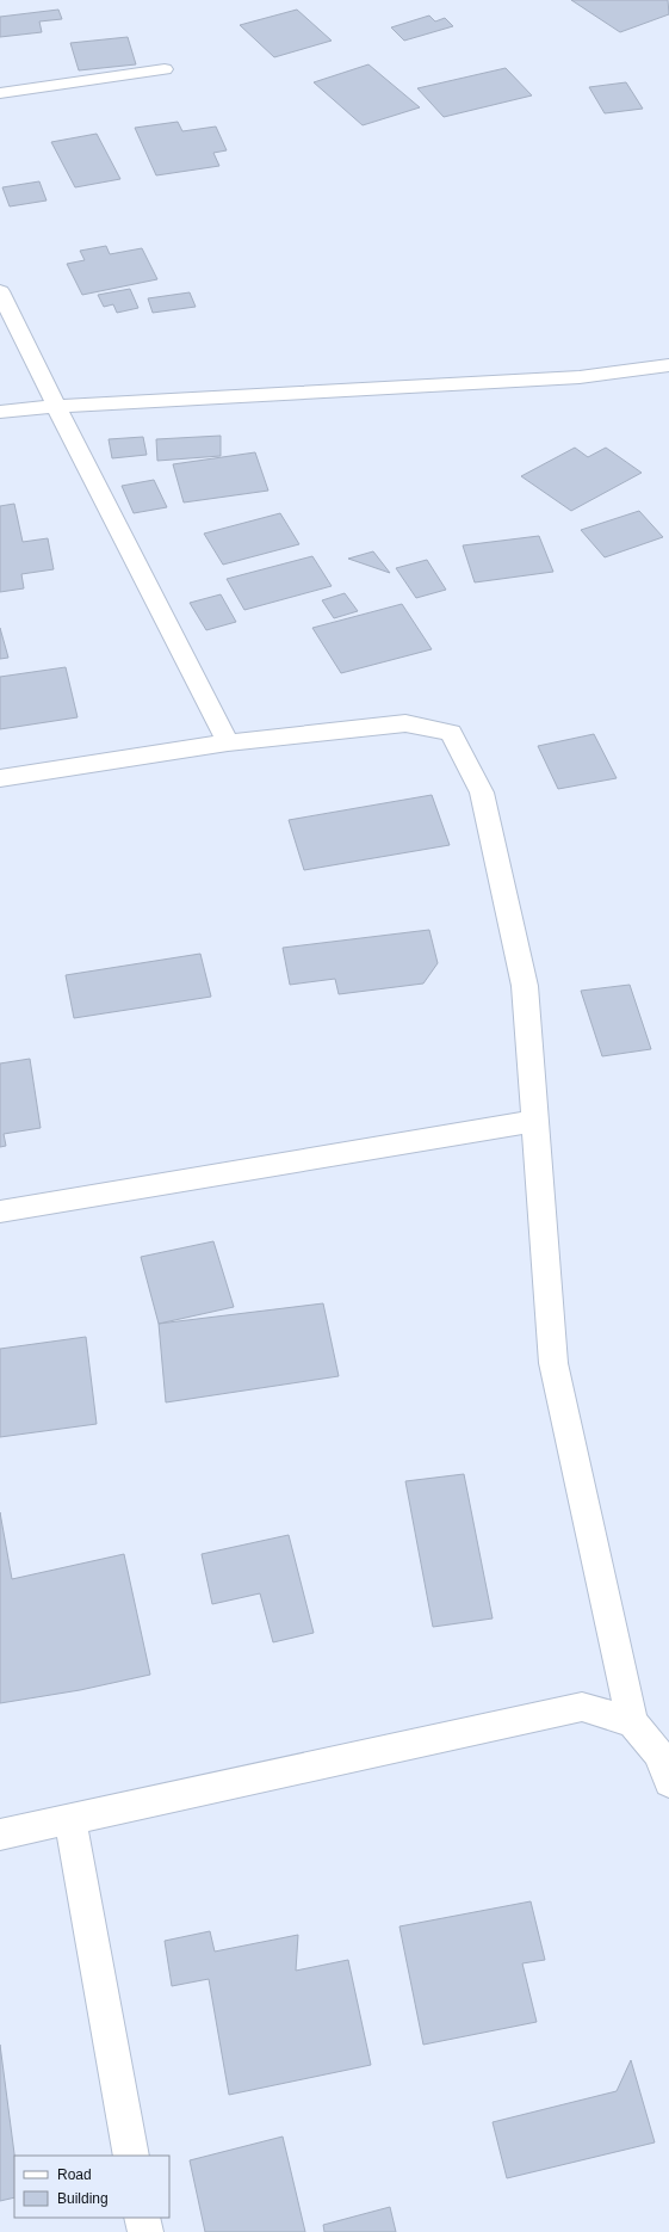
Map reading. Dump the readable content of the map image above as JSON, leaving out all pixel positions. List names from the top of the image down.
{
  "legend": ["Road", "Building"]
}
